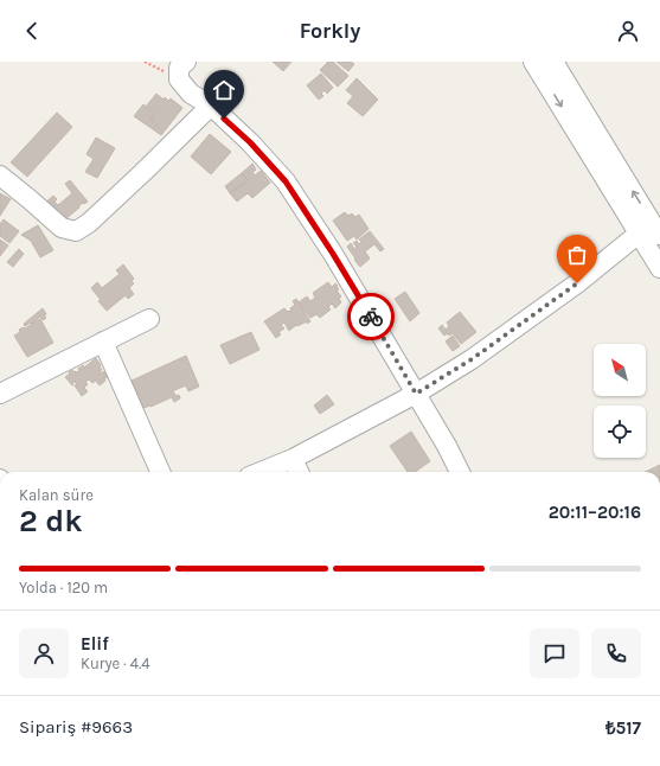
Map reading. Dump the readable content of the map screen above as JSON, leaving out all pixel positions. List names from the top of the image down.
{
  "north": "top left",
  "page": {
    "header": "Forkly",
    "heading": ["2 dk", "Kalan süre", "20:11–20:16"],
    "panel": [
      "Elif",
      "Kurye · 4.4",
      "Sipariş #9663",
      "₺517"
    ],
    "bar": "Yolda · 120 m"
  }
}
